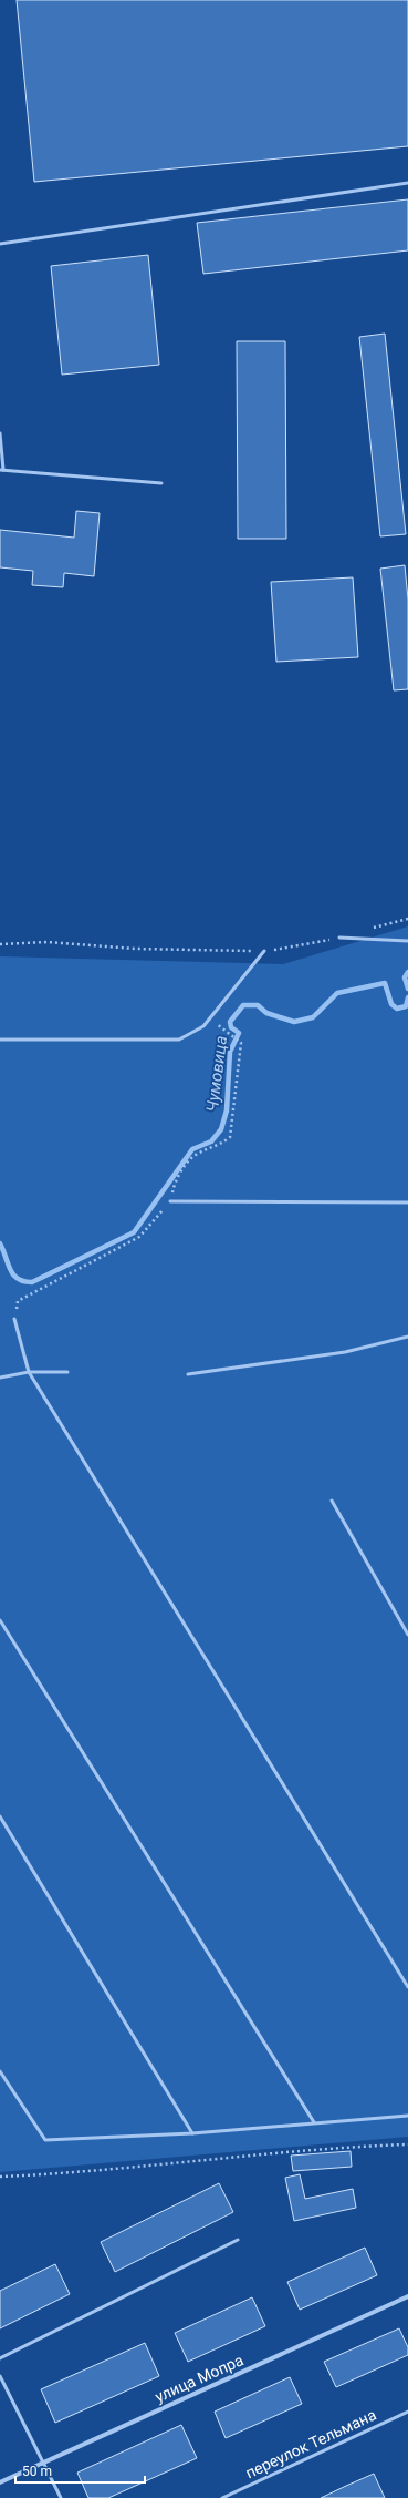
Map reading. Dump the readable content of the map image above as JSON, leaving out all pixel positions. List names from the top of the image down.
{
  "streets": {
    "street": ["улица Мопра"],
    "lane": ["переулок Тельмана"]
  },
  "water": ["Чумовица"],
  "scale_bar": "50 m"
}
